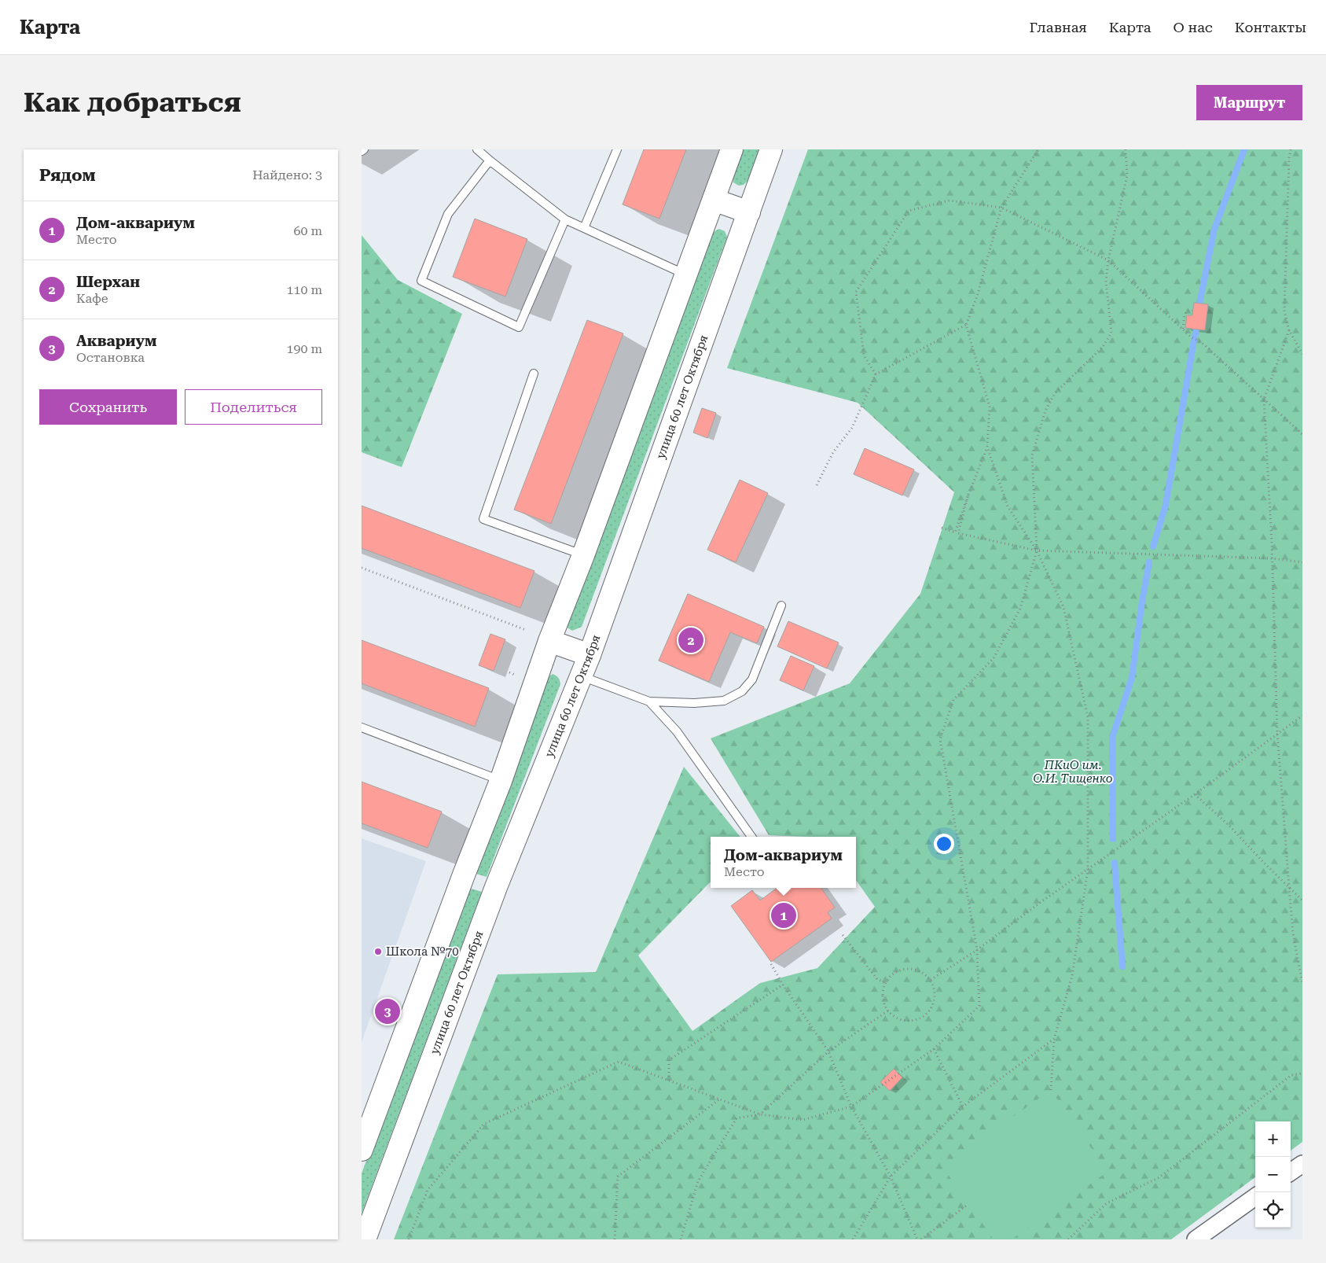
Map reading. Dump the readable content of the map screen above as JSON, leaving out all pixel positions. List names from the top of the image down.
{
  "streets": {
    "main road": ["улица 60 лет Октября"]
  },
  "parks": ["ПКиО им. О.И. Тищенко"],
  "places": ["Школа №70"],
  "page": {
    "header": "Карта",
    "nav": [
      "Главная",
      "Карта",
      "О нас",
      "Контакты"
    ],
    "buttons": [
      "Маршрут",
      ["Сохранить", "Поделиться"]
    ],
    "title": "Как добраться",
    "heading": ["Рядом", "Найдено: 3"],
    "list": [
      {
        "mark": "1",
        "name": "Дом-аквариум",
        "note": "Место",
        "value": "60 m"
      },
      {
        "mark": "2",
        "name": "Шерхан",
        "note": "Кафе",
        "value": "110 m"
      },
      {
        "mark": "3",
        "name": "Аквариум",
        "note": "Остановка",
        "value": "190 m"
      }
    ],
    "pins": ["2", "1", "3"],
    "popup": ["Дом-аквариум", "Место"],
    "map_buttons": ["+", "−"]
  }
}
